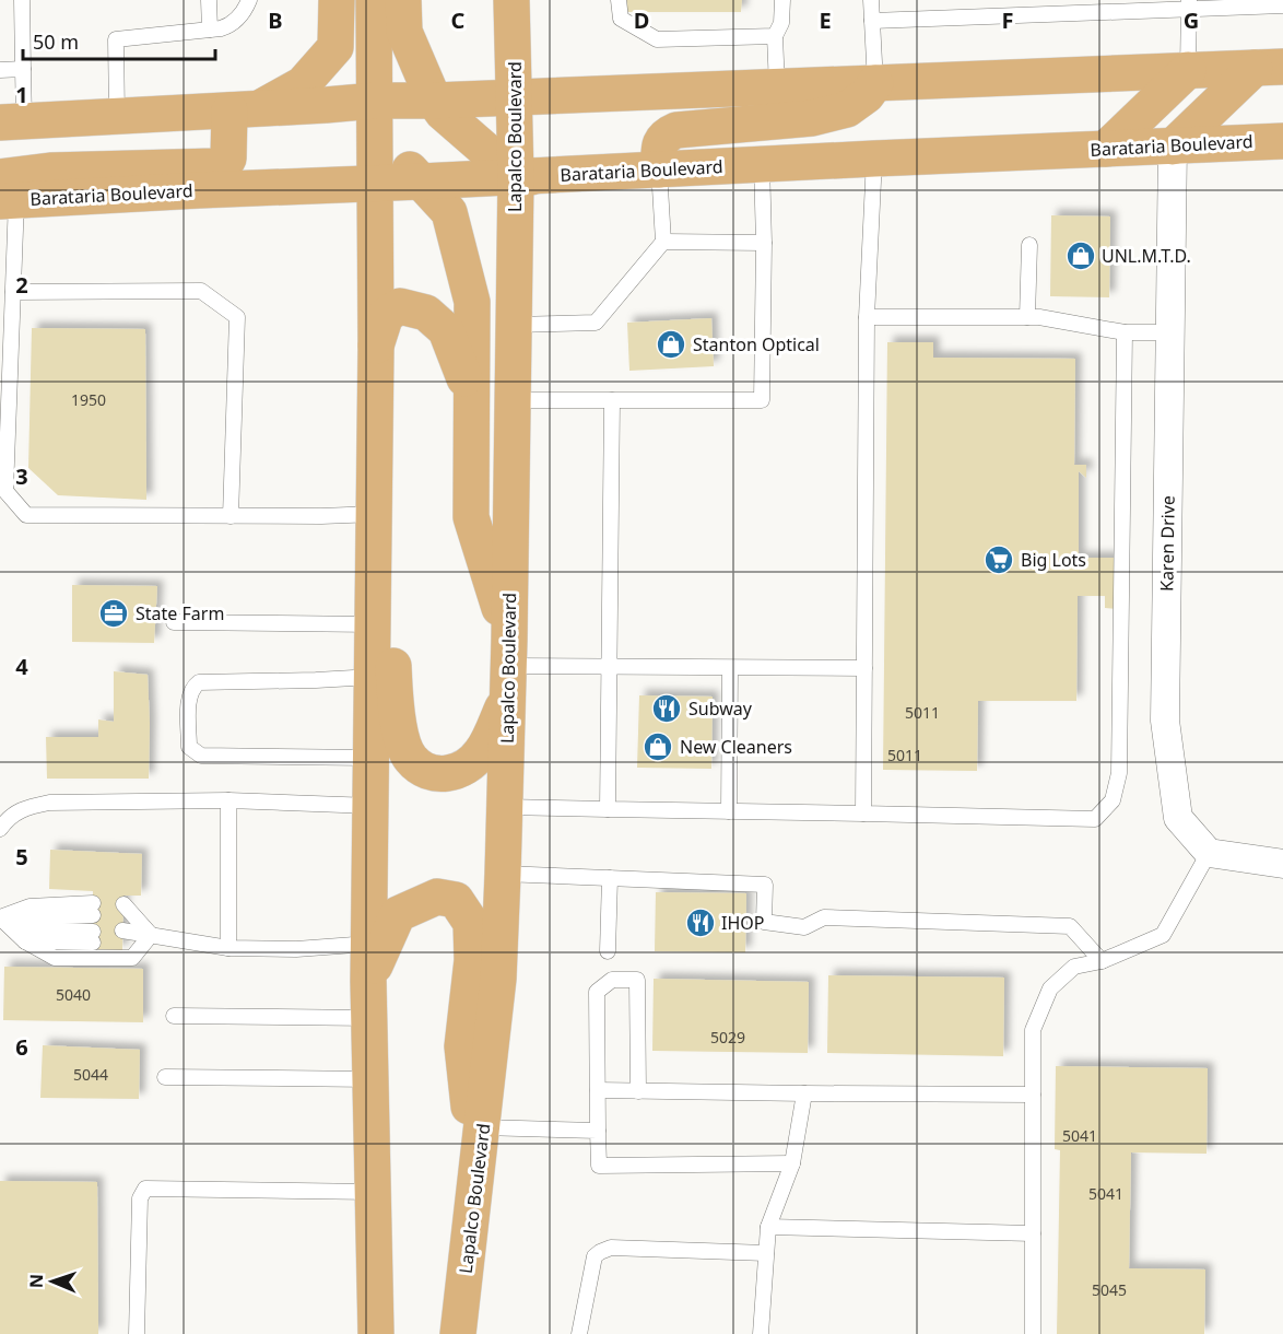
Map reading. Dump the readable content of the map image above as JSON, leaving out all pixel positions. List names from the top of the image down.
{
  "streets": {
    "main road": ["Lapalco Boulevard", "Barataria Boulevard"],
    "street": ["Karen Drive"]
  },
  "crossings": [
    ["Lapalco Boulevard", "Barataria Boulevard"],
    ["Barataria Boulevard", "Karen Drive"]
  ],
  "places": {
    "shop": ["UNL.M.T.D.", "Stanton Optical", "New Cleaners"],
    "supermarket": ["Big Lots"],
    "office": ["State Farm"],
    "restaurant": ["Subway", "IHOP"]
  },
  "house_numbers": [
    "1950",
    "5011",
    "5011",
    "5040",
    "5029",
    "5044",
    "5041",
    "5041",
    "5045"
  ],
  "scale_bar": "50 m",
  "north": "left",
  "grid": {
    "columns": [
      "B",
      "C",
      "D",
      "E",
      "F",
      "G"
    ],
    "rows": [
      "1",
      "2",
      "3",
      "4",
      "5",
      "6"
    ]
  }
}
